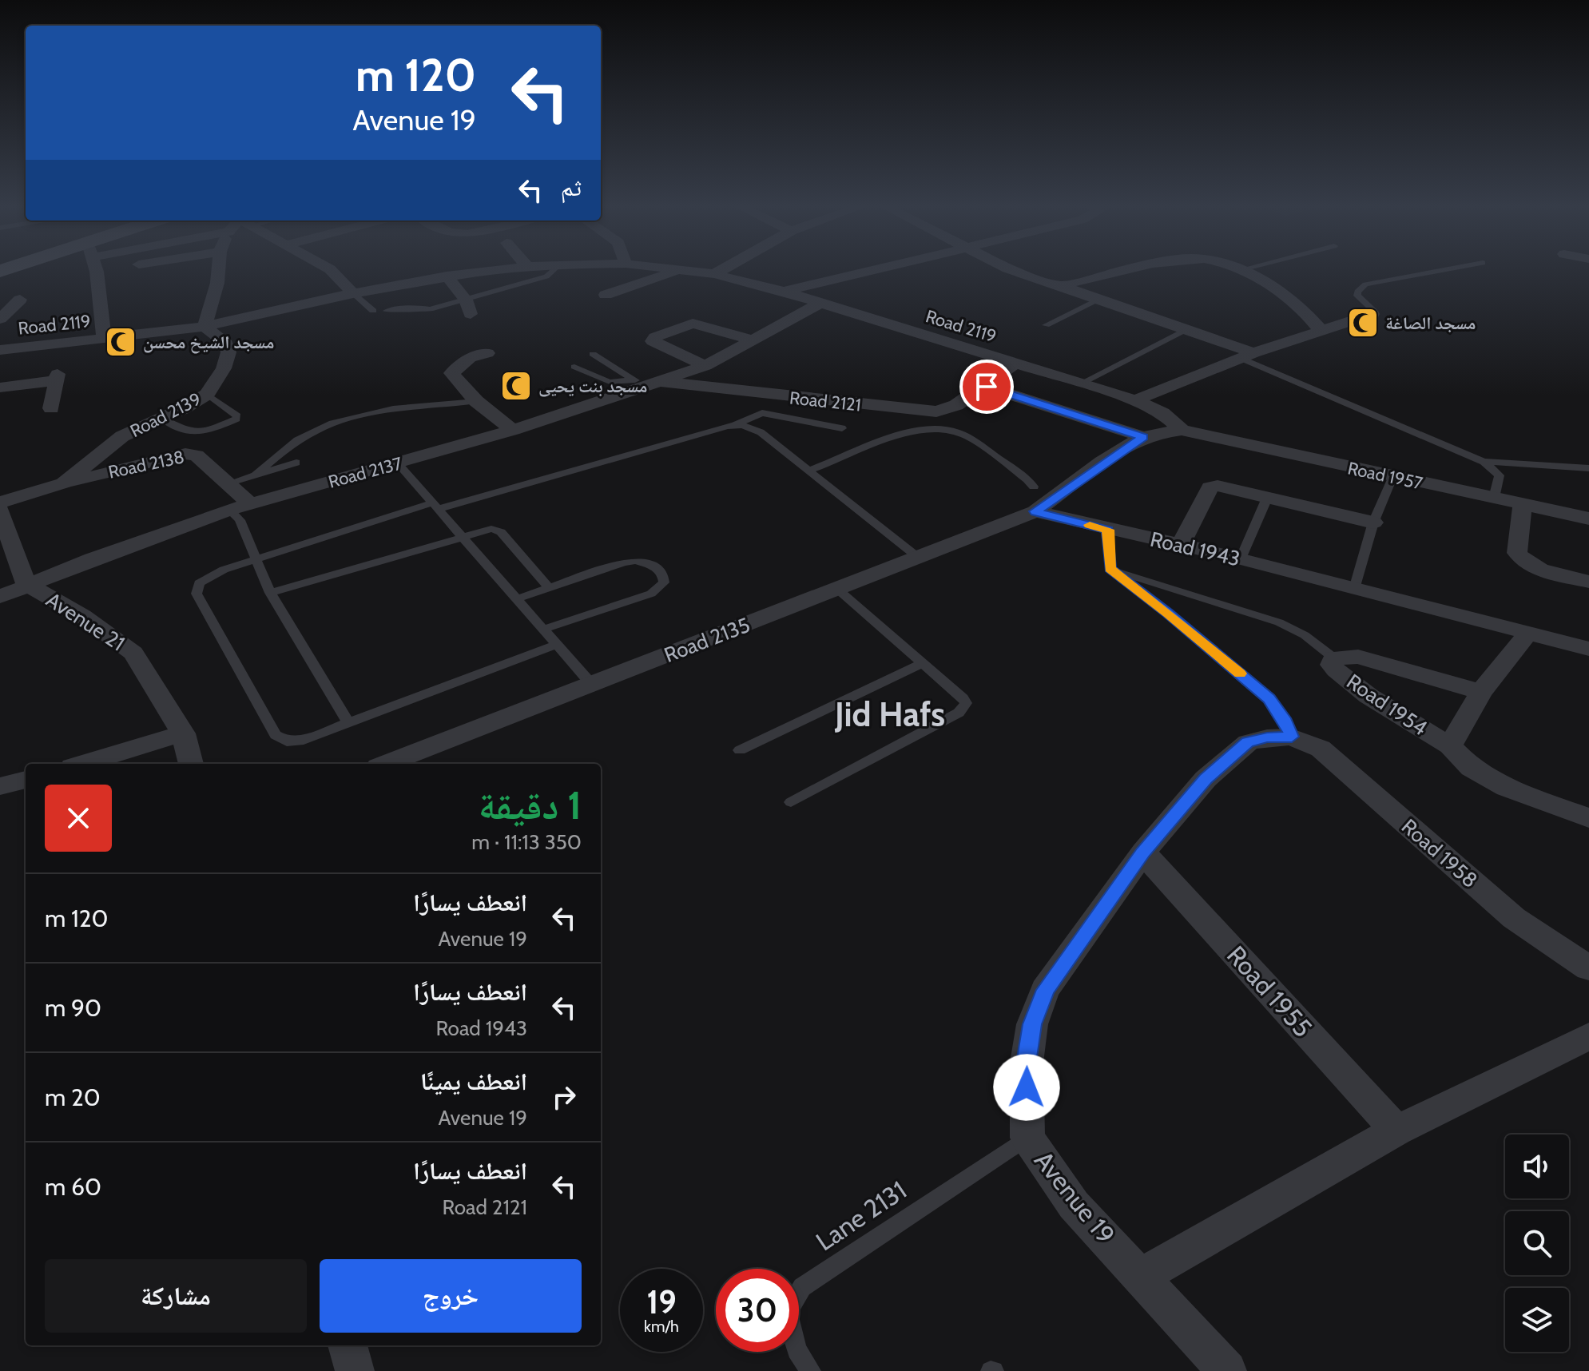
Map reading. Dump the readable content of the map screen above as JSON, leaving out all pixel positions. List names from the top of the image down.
{
  "streets": {
    "street": [
      "Road 2119",
      "Road 2121",
      "Road 2139",
      "Road 2138",
      "Road 2137",
      "Road 1957",
      "Road 1943",
      "Avenue 21",
      "Road 2135",
      "Road 1954",
      "Road 1958",
      "Road 1955",
      "Avenue 19"
    ],
    "lane": ["Lane 2131"]
  },
  "crossings": [
    ["Road 2119", "Road 2121"],
    ["Road 2119", "Road 2139"],
    ["Road 2119", "Road 2137"],
    ["Road 2119", "Road 1957"],
    ["Road 2121", "Road 2137"],
    ["Road 2139", "Road 2138"],
    ["Road 2139", "Avenue 21"],
    ["Road 2138", "Road 2137"],
    ["Road 2137", "Avenue 21"],
    ["Road 1943", "Road 2135"],
    ["Road 1943", "Road 1954"],
    ["Road 1958", "Avenue 19"],
    ["Road 1955", "Avenue 19"],
    ["Avenue 19", "Lane 2131"]
  ],
  "districts": ["Jid Hafs"],
  "places": {
    "mosque": ["مسجد الصاغة", "مسجد الشيخ محسن", "مسجد بنت يحيى"]
  },
  "page": {
    "turn": ["120 m", "Avenue 19"],
    "then": "ثم",
    "heading": ["1 دقيقة", "350 m · 11:13"],
    "list": [
      {
        "name": "انعطف يسارًا",
        "note": "Avenue 19",
        "value": "120 m"
      },
      {
        "name": "انعطف يسارًا",
        "note": "Road 1943",
        "value": "90 m"
      },
      {
        "name": "انعطف يمينًا",
        "note": "Avenue 19",
        "value": "20 m"
      },
      {
        "name": "انعطف يسارًا",
        "note": "Road 2121",
        "value": "60 m"
      }
    ],
    "buttons": ["خروج", "مشاركة"],
    "speed": "19 km/h",
    "limit": "30"
  }
}
